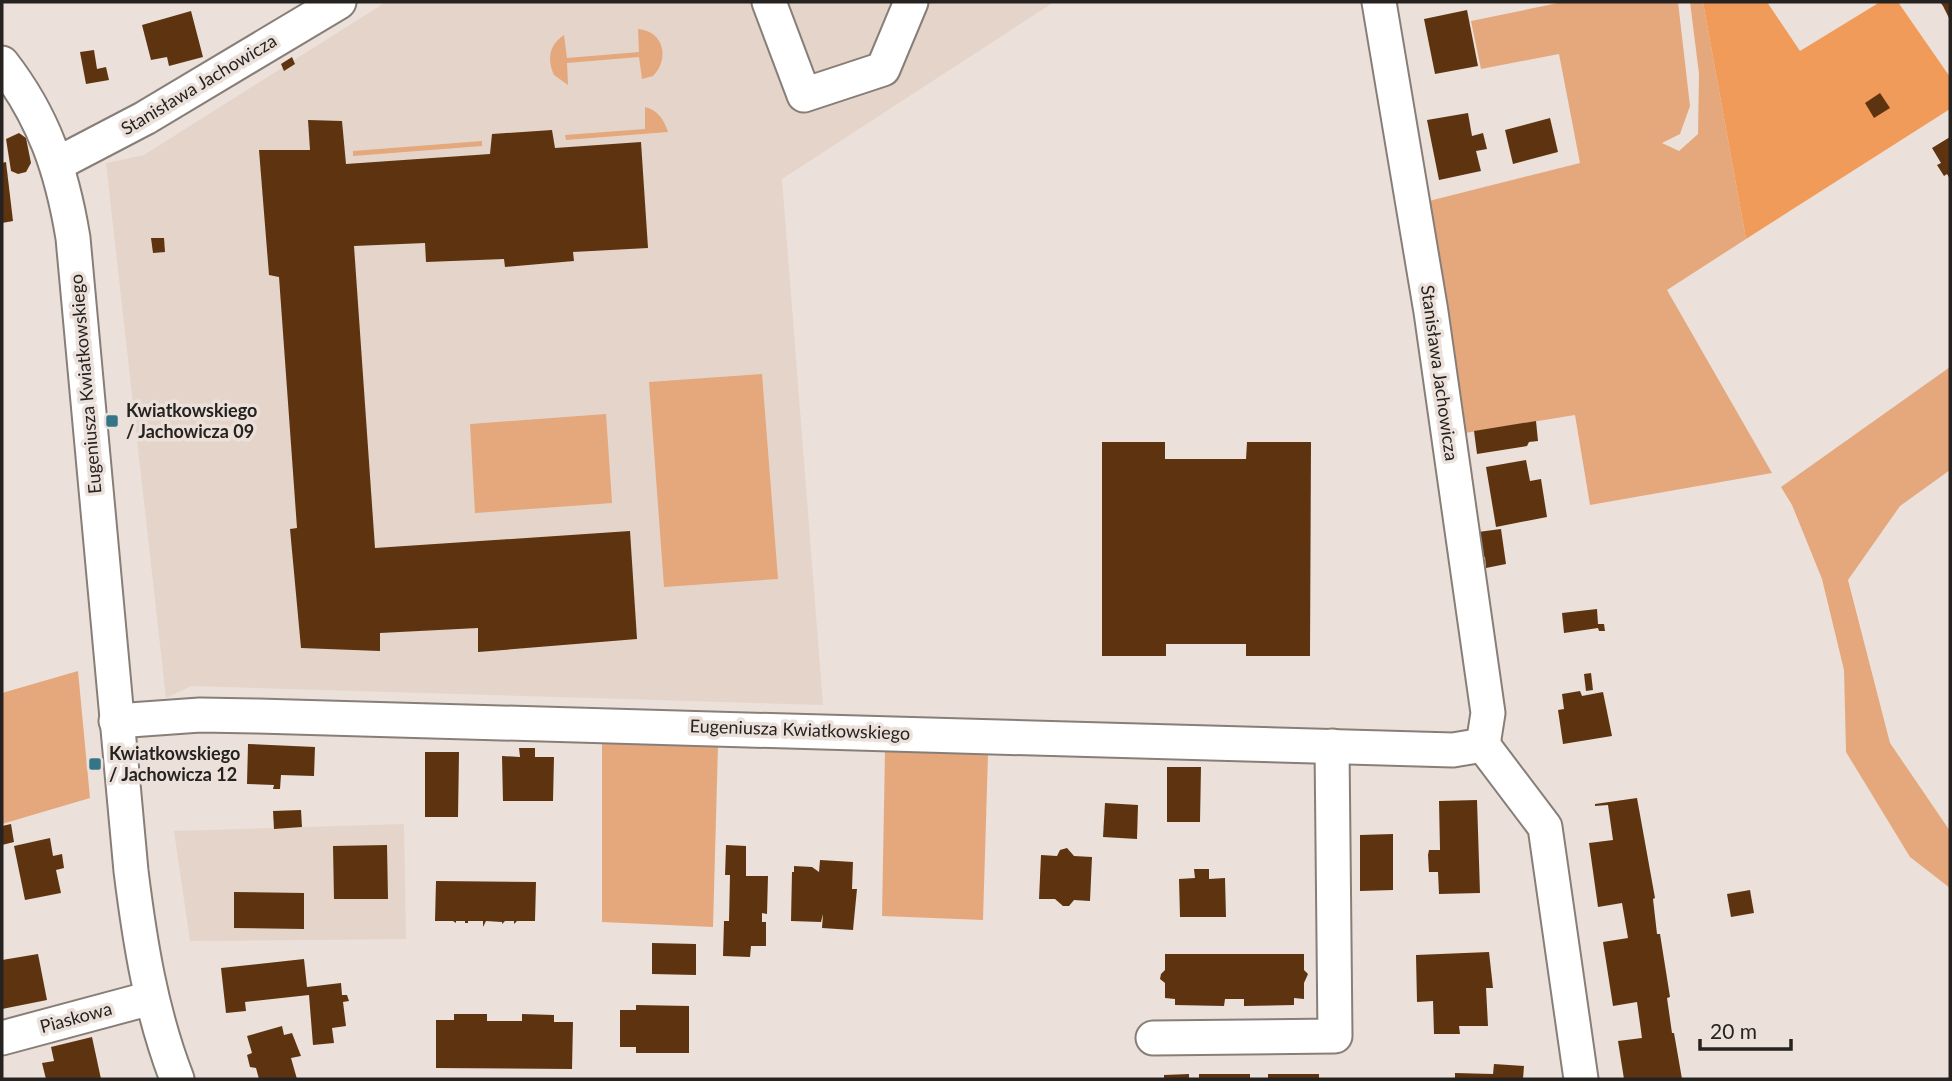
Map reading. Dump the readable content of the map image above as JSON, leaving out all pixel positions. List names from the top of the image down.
{
  "streets": {
    "street": ["Stanisława Jachowicza", "Eugeniusza Kwiatkowskiego", "Piaskowa"]
  },
  "crossings": [
    ["Stanisława Jachowicza", "Eugeniusza Kwiatkowskiego"],
    ["Eugeniusza Kwiatkowskiego", "Piaskowa"]
  ],
  "places": {
    "transit": ["Kwiatkowskiego / Jachowicza 09", "Kwiatkowskiego / Jachowicza 12"]
  },
  "scale_bar": "20 m"
}
